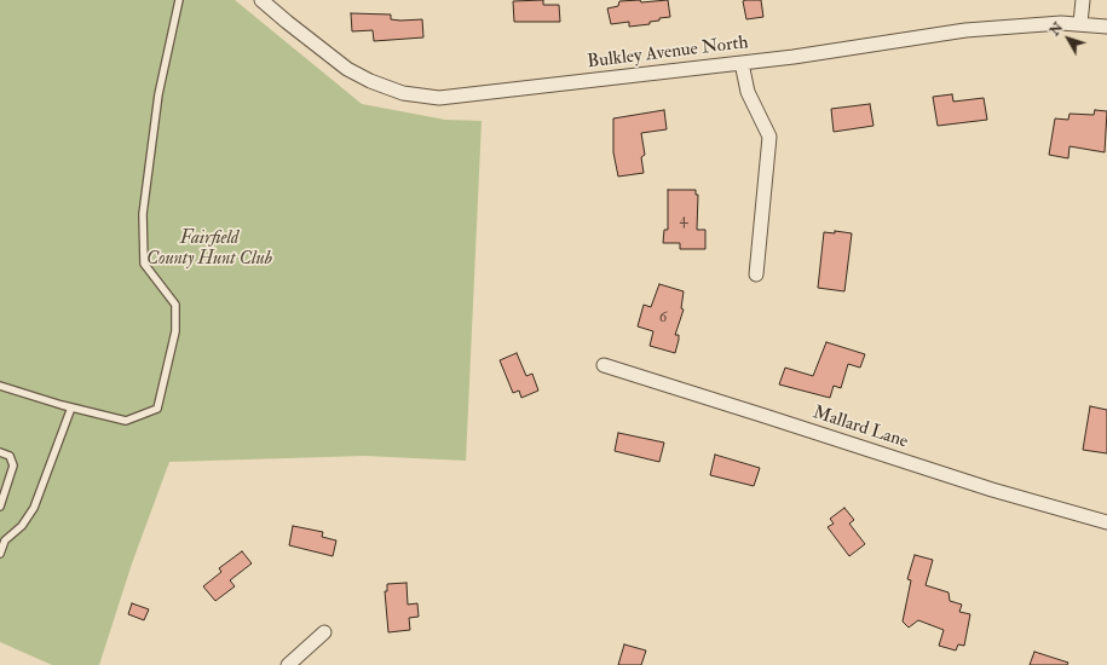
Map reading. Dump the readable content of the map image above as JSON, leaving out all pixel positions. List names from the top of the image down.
{
  "streets": {
    "street": ["Bulkley Avenue North", "Mallard Lane"]
  },
  "parks": ["Fairfield County Hunt Club"],
  "house_numbers": ["4", "6"],
  "north": "top left"
}
